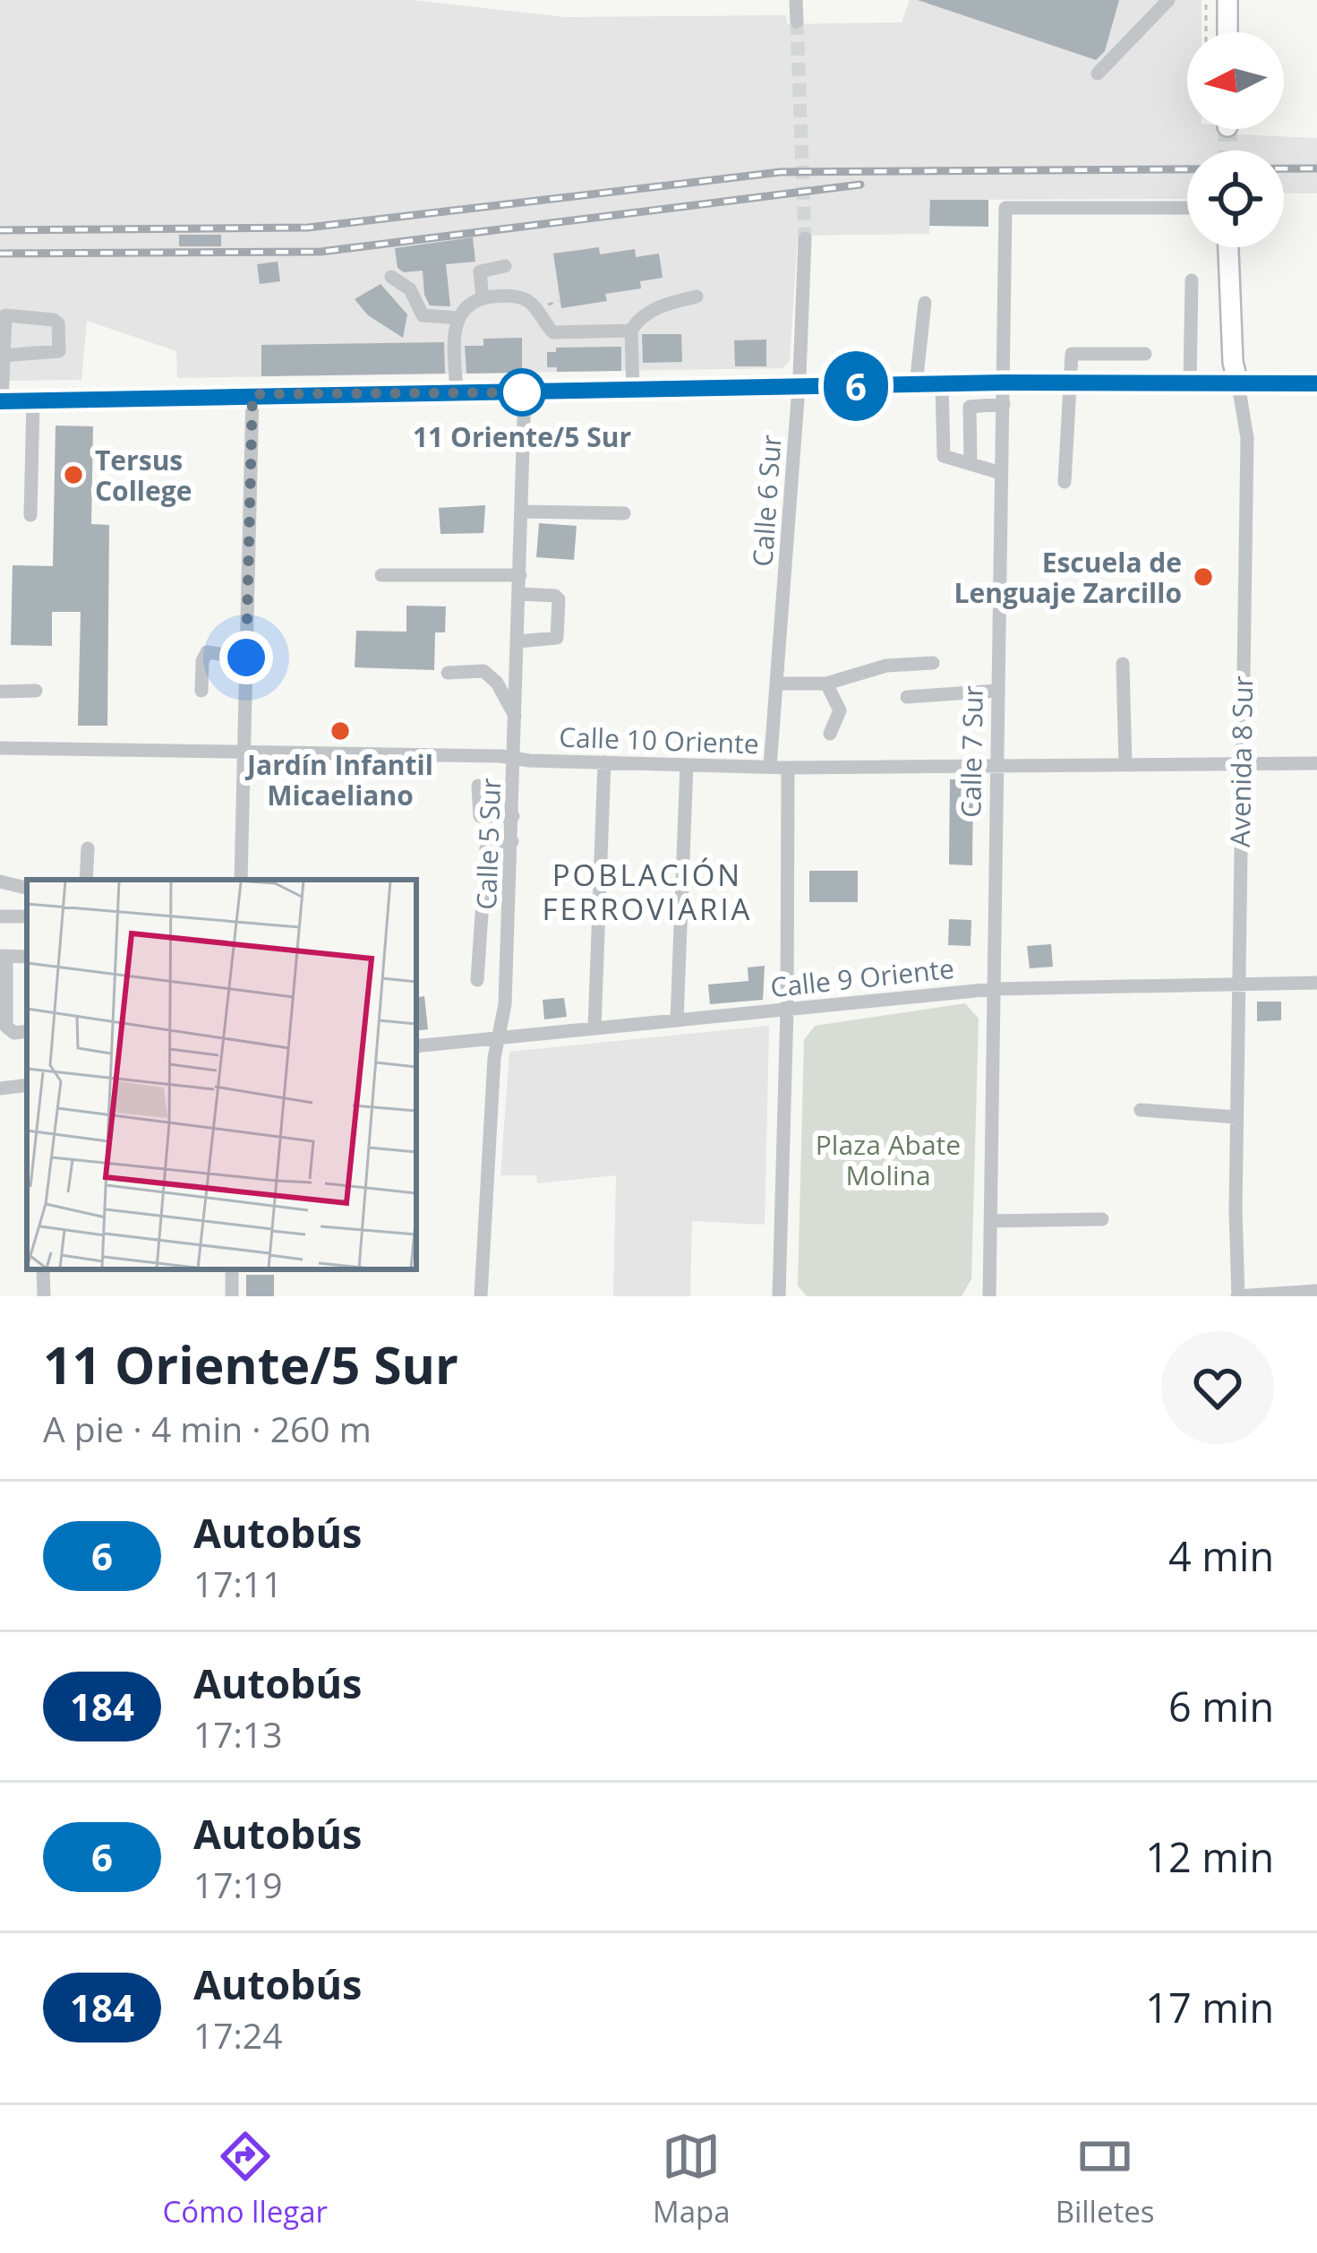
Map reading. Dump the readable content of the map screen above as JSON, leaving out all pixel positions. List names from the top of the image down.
{
  "streets": {
    "main road": ["Avenida 8 Sur"],
    "street": [
      "Calle 6 Sur",
      "Calle 10 Oriente",
      "Calle 7 Sur",
      "Calle 5 Sur",
      "Calle 9 Oriente"
    ]
  },
  "crossings": [
    ["Calle 6 Sur", "Calle 10 Oriente"],
    ["Calle 10 Oriente", "Calle 7 Sur"],
    ["Calle 10 Oriente", "Avenida 8 Sur"],
    ["Calle 10 Oriente", "Calle 5 Sur"],
    ["Calle 7 Sur", "Calle 9 Oriente"],
    ["Avenida 8 Sur", "Calle 9 Oriente"],
    ["Calle 5 Sur", "Calle 9 Oriente"]
  ],
  "districts": ["POBLACIÓN FERROVIARIA"],
  "parks": ["Plaza Abate Molina"],
  "places": [
    "11 Oriente/5 Sur",
    "Tersus College",
    "Escuela de Lenguaje Zarcillo",
    "Jardín Infantil Micaeliano"
  ],
  "lines": ["bus line 6"],
  "north": "left",
  "page": {
    "on_map": "6",
    "heading": ["11 Oriente/5 Sur", "A pie · 4 min · 260 m"],
    "list": [
      {
        "mark": "6",
        "name": "Autobús",
        "note": "17:11",
        "value": "4 min"
      },
      {
        "mark": "184",
        "name": "Autobús",
        "note": "17:13",
        "value": "6 min"
      },
      {
        "mark": "6",
        "name": "Autobús",
        "note": "17:19",
        "value": "12 min"
      },
      {
        "mark": "184",
        "name": "Autobús",
        "note": "17:24",
        "value": "17 min"
      }
    ],
    "tabs": ["Cómo llegar", "Mapa", "Billetes"]
  }
}
